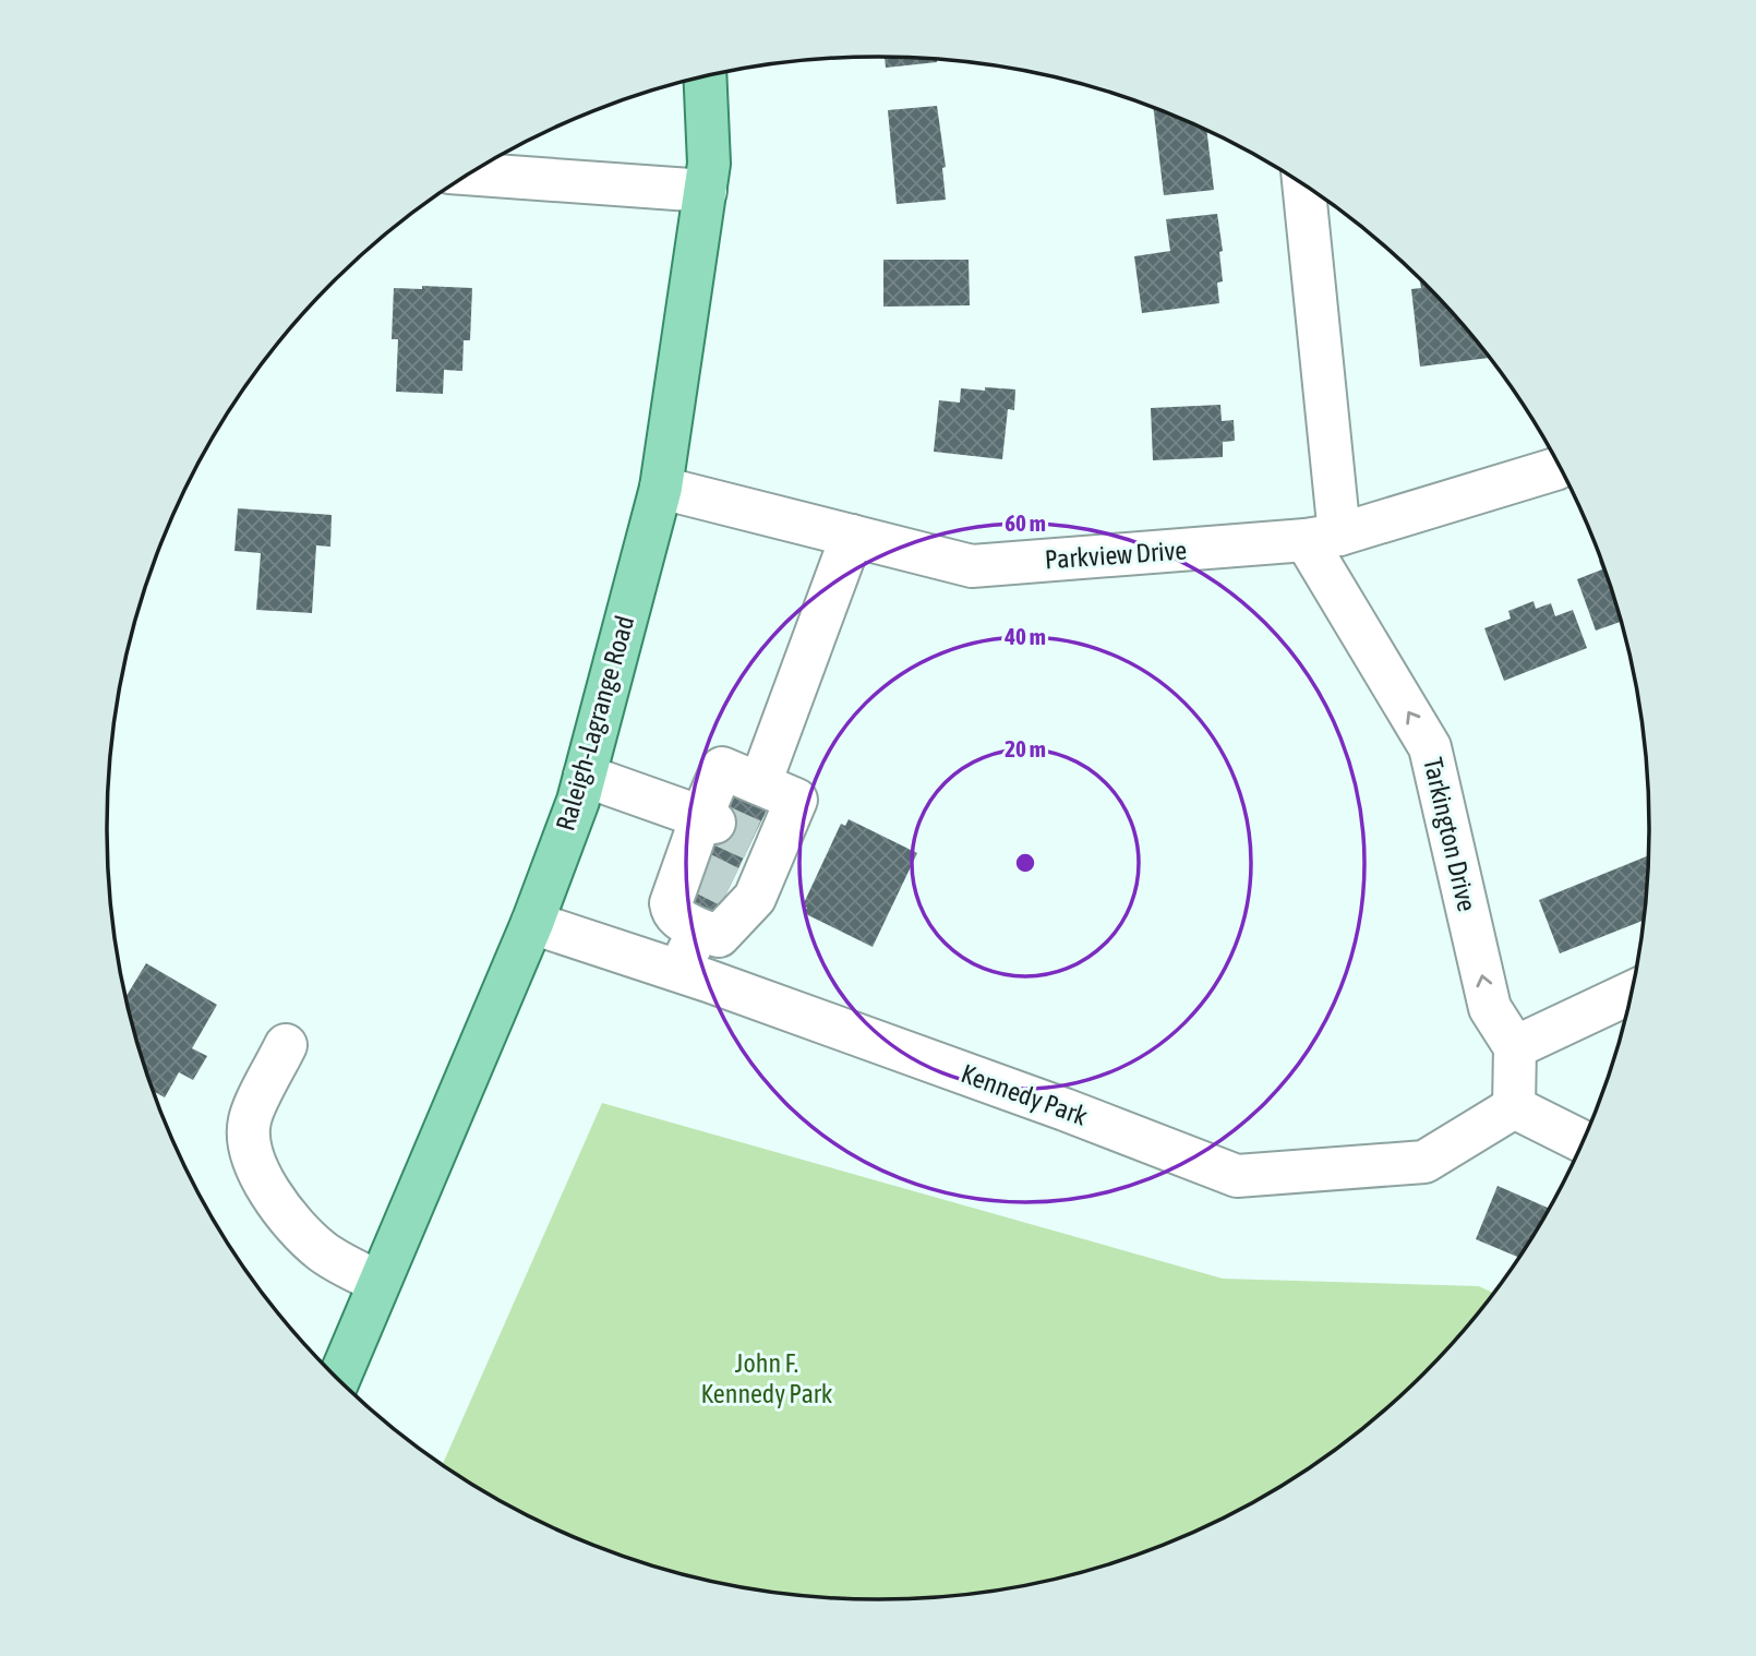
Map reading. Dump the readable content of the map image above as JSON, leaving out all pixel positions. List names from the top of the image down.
{
  "streets": {
    "main road": ["Raleigh-Lagrange Road"],
    "street": ["Parkview Drive", "Tarkington Drive", "Kennedy Park"]
  },
  "crossings": [
    ["Parkview Drive", "Raleigh-Lagrange Road"],
    ["Parkview Drive", "Tarkington Drive"],
    ["Raleigh-Lagrange Road", "Kennedy Park"]
  ],
  "one_way": ["Tarkington Drive"],
  "parks": ["John F. Kennedy Park"],
  "rings": ["60 m", "40 m", "20 m"]
}
